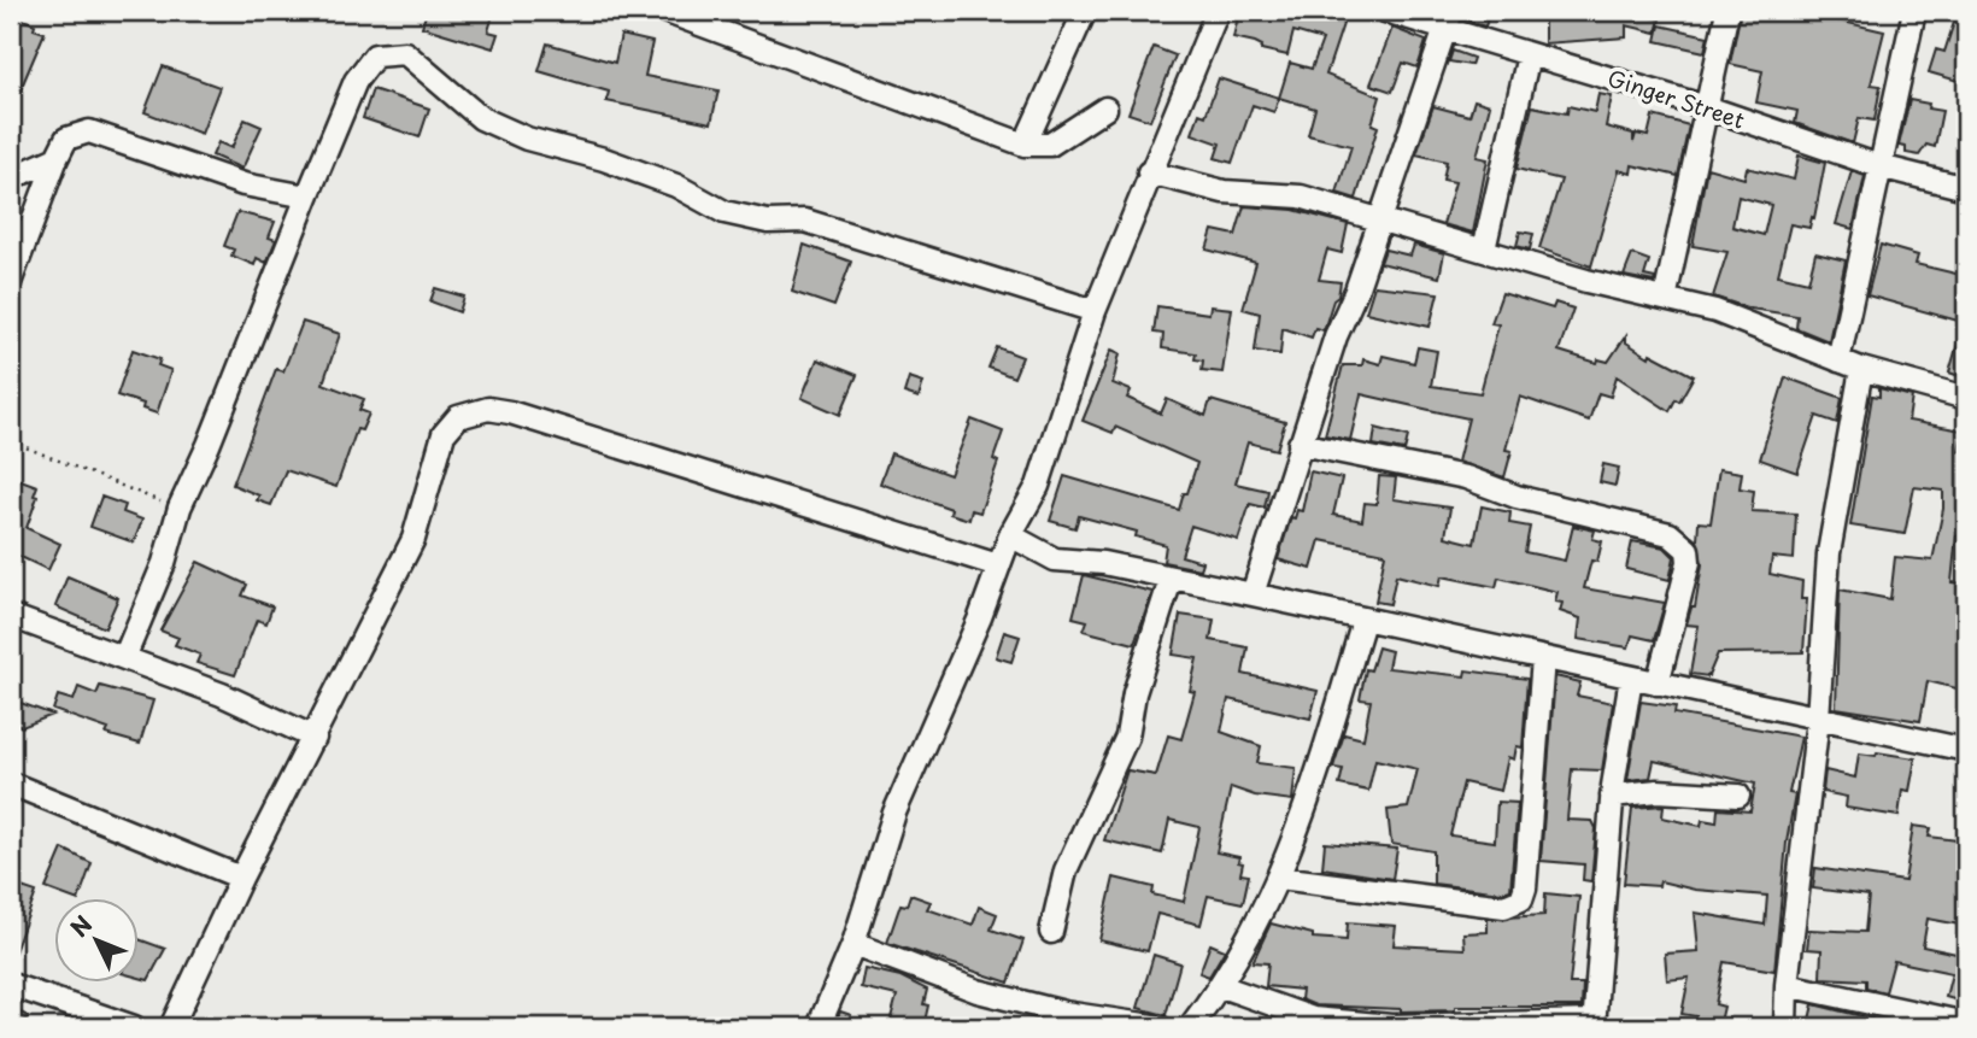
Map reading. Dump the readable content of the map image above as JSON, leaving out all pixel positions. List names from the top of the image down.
{
  "streets": {
    "street": ["Ginger Street"]
  },
  "north": "top left"
}
